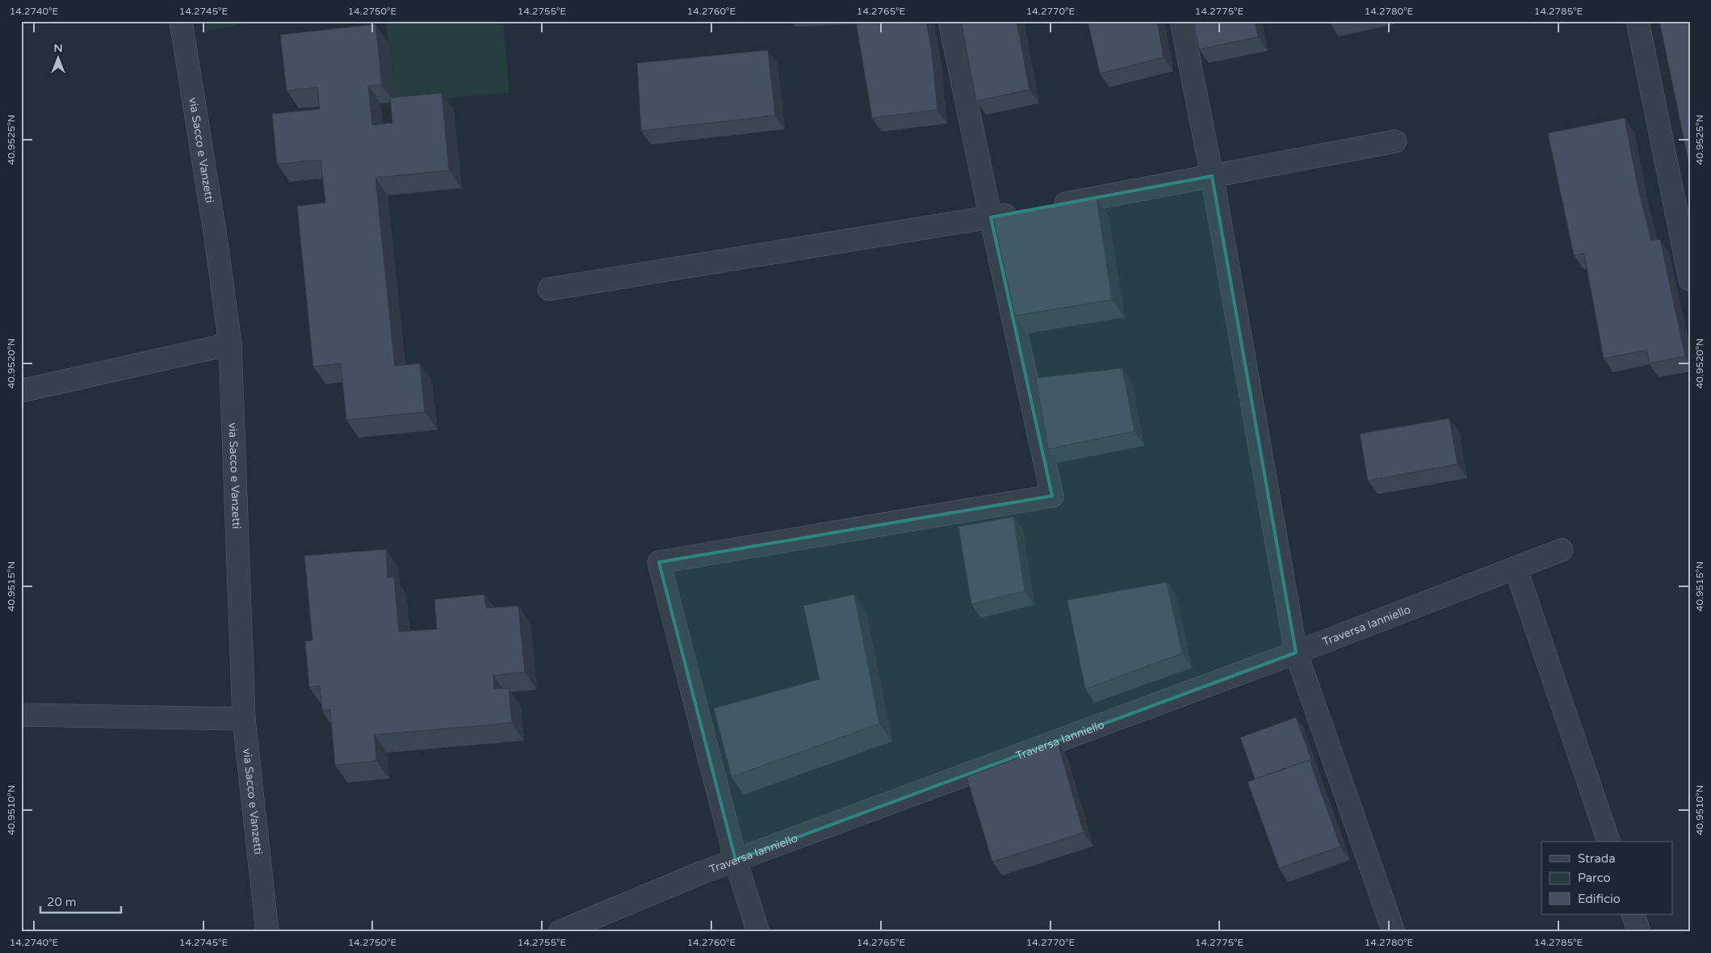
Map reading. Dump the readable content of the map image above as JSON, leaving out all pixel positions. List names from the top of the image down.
{
  "streets": {
    "street": ["via Sacco e Vanzetti", "Traversa Ianniello"]
  },
  "legend": ["Strada", "Parco", "Edificio"],
  "scale_bar": "20 m",
  "north": "top",
  "coordinates": [
    "14.2740°E",
    "14.2745°E",
    "14.2750°E",
    "14.2755°E",
    "14.2760°E",
    "14.2765°E",
    "14.2770°E",
    "14.2775°E",
    "14.2780°E",
    "14.2785°E",
    "40.9525°N",
    "40.9520°N",
    "40.9515°N",
    "40.9510°N"
  ]
}
